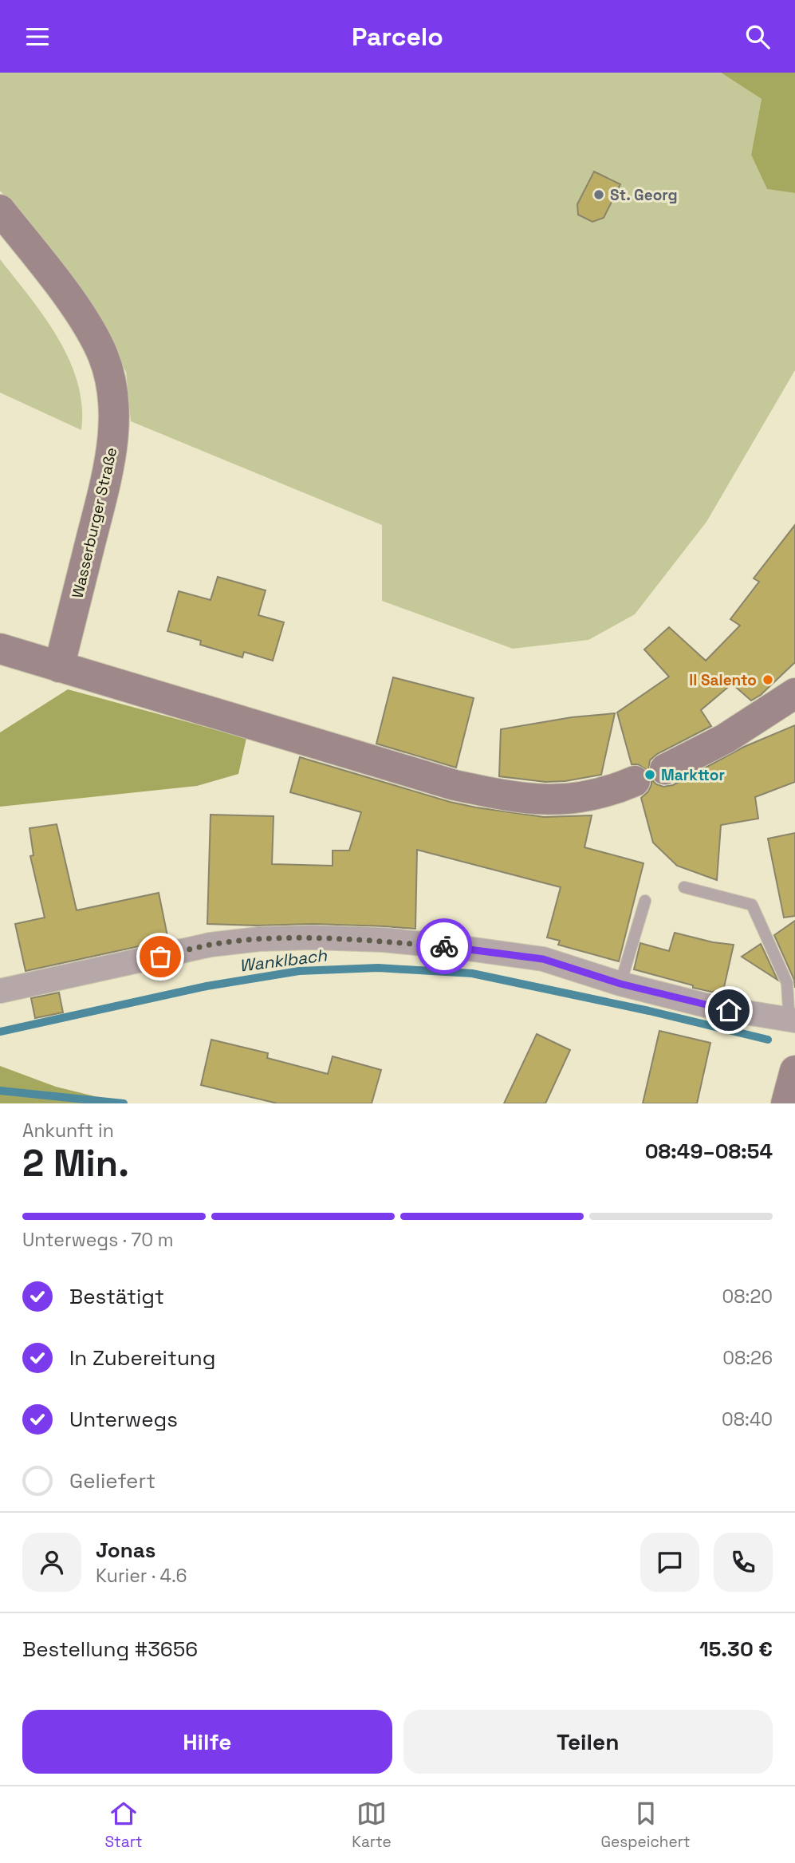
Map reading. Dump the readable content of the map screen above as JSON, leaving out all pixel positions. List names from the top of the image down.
{
  "streets": {
    "main road": ["Wasserburger Straße"]
  },
  "water": ["Wanklbach"],
  "places": ["St. Georg", "Il Salento", "Markttor"],
  "page": {
    "header": "Parcelo",
    "heading": ["2 Min.", "Ankunft in", "08:49–08:54"],
    "panel": [
      "Jonas",
      "Kurier · 4.6",
      "Bestellung #3656",
      "15.30 €"
    ],
    "bar": "Unterwegs · 70 m",
    "list": [
      ["Bestätigt", "08:20"],
      ["In Zubereitung", "08:26"],
      ["Unterwegs", "08:40"],
      "Geliefert"
    ],
    "buttons": ["Hilfe", "Teilen"],
    "tabs": ["Start", "Karte", "Gespeichert"]
  }
}
